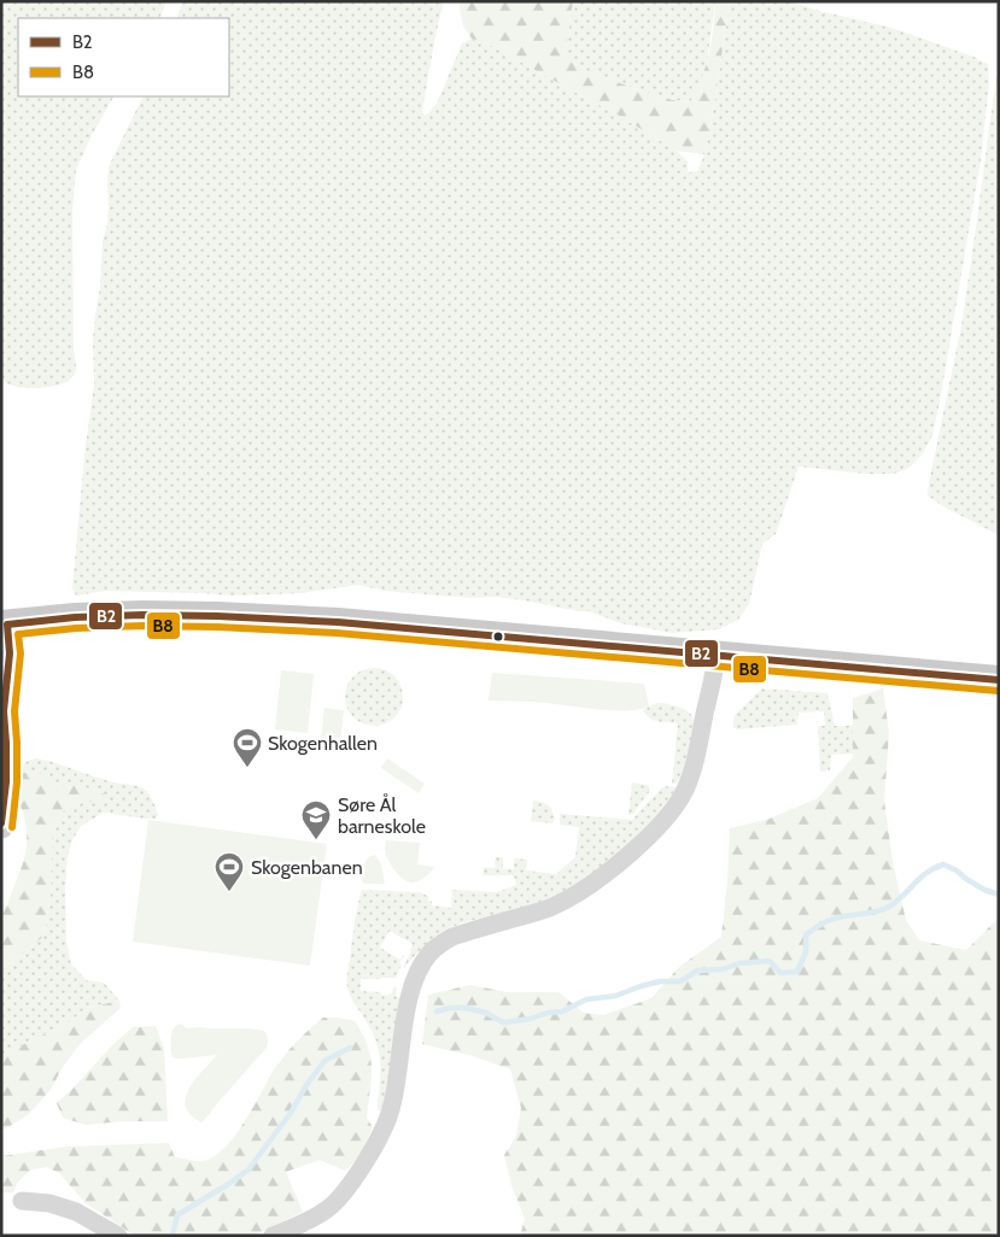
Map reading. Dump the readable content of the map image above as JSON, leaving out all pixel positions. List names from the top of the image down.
{
  "places": {
    "sports": ["Skogenhallen", "Skogenbanen"],
    "school or university": ["Søre Ål barneskole"]
  },
  "lines": ["transit line B2", "transit line B8"],
  "legend": ["B2", "B8"]
}
